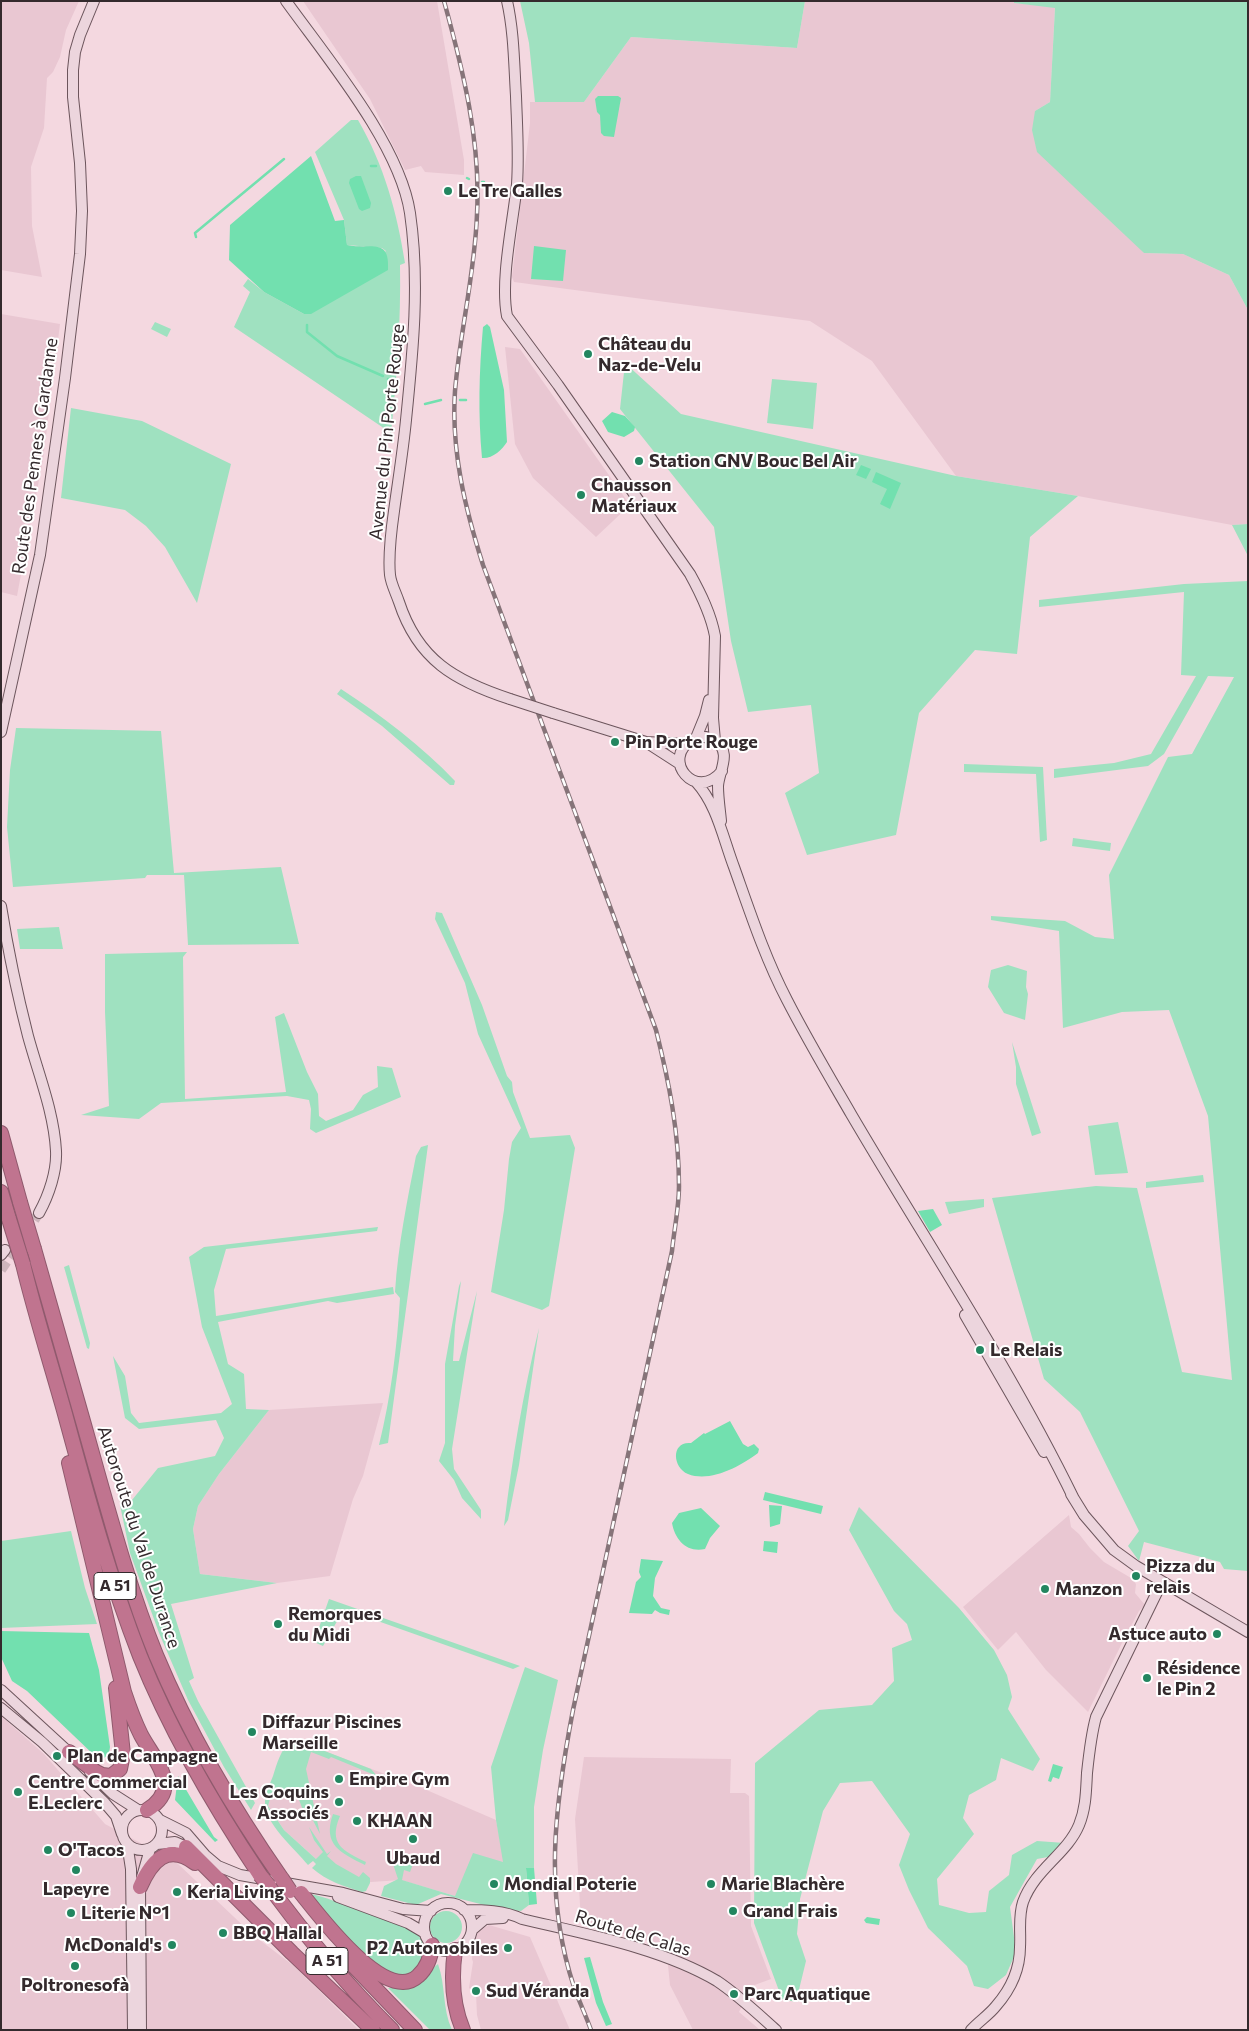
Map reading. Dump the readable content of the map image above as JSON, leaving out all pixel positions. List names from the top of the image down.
{
  "streets": {
    "highway": ["Autoroute du Val de Durance", "A 51"],
    "main road": ["Avenue du Pin Porte Rouge", "Route des Pennes à Gardanne", "Route de Calas"]
  },
  "places": [
    "Le Tre Galles",
    "Château du Naz-de-Velu",
    "Station GNV Bouc Bel Air",
    "Chausson Matériaux",
    "Pin Porte Rouge",
    "Le Relais",
    "Pizza du relais",
    "Manzon",
    "Remorques du Midi",
    "Astuce auto",
    "Résidence le Pin 2",
    "Diffazur Piscines Marseille",
    "Plan de Campagne",
    "Empire Gym",
    "Centre Commercial E.Leclerc",
    "Les Coquins Associés",
    "KHAAN",
    "Ubaud",
    "O'Tacos",
    "Lapeyre",
    "Mondial Poterie",
    "Marie Blachère",
    "Keria Living",
    "Grand Frais",
    "Literie N°1",
    "BBQ Hallal",
    "McDonald's",
    "P2 Automobiles",
    "Poltronesofà",
    "Sud Véranda",
    "Parc Aquatique"
  ]
}
